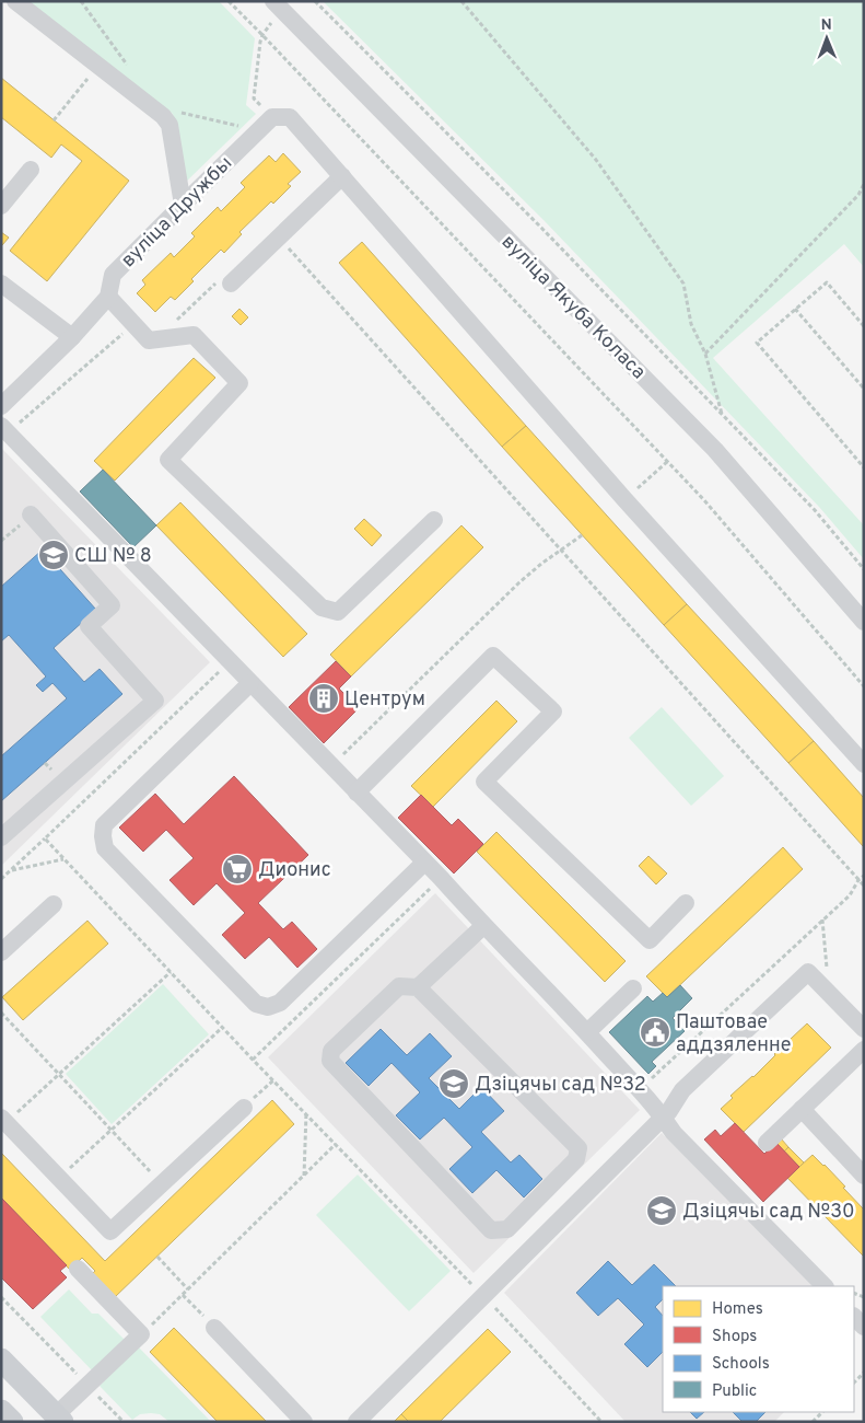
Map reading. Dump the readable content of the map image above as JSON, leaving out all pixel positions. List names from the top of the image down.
{
  "streets": {
    "street": ["вуліца Дружбы", "вуліца Якуба Коласа"]
  },
  "places": {
    "school or university": ["СШ № 8", "Дзіцячы сад №32", "Дзіцячы сад №30"],
    "building": ["Центрум"],
    "supermarket": ["Дионис"],
    "public building": ["Паштовае аддзяленне"]
  },
  "legend": [
    "Homes",
    "Shops",
    "Schools",
    "Public"
  ],
  "north": "top"
}
